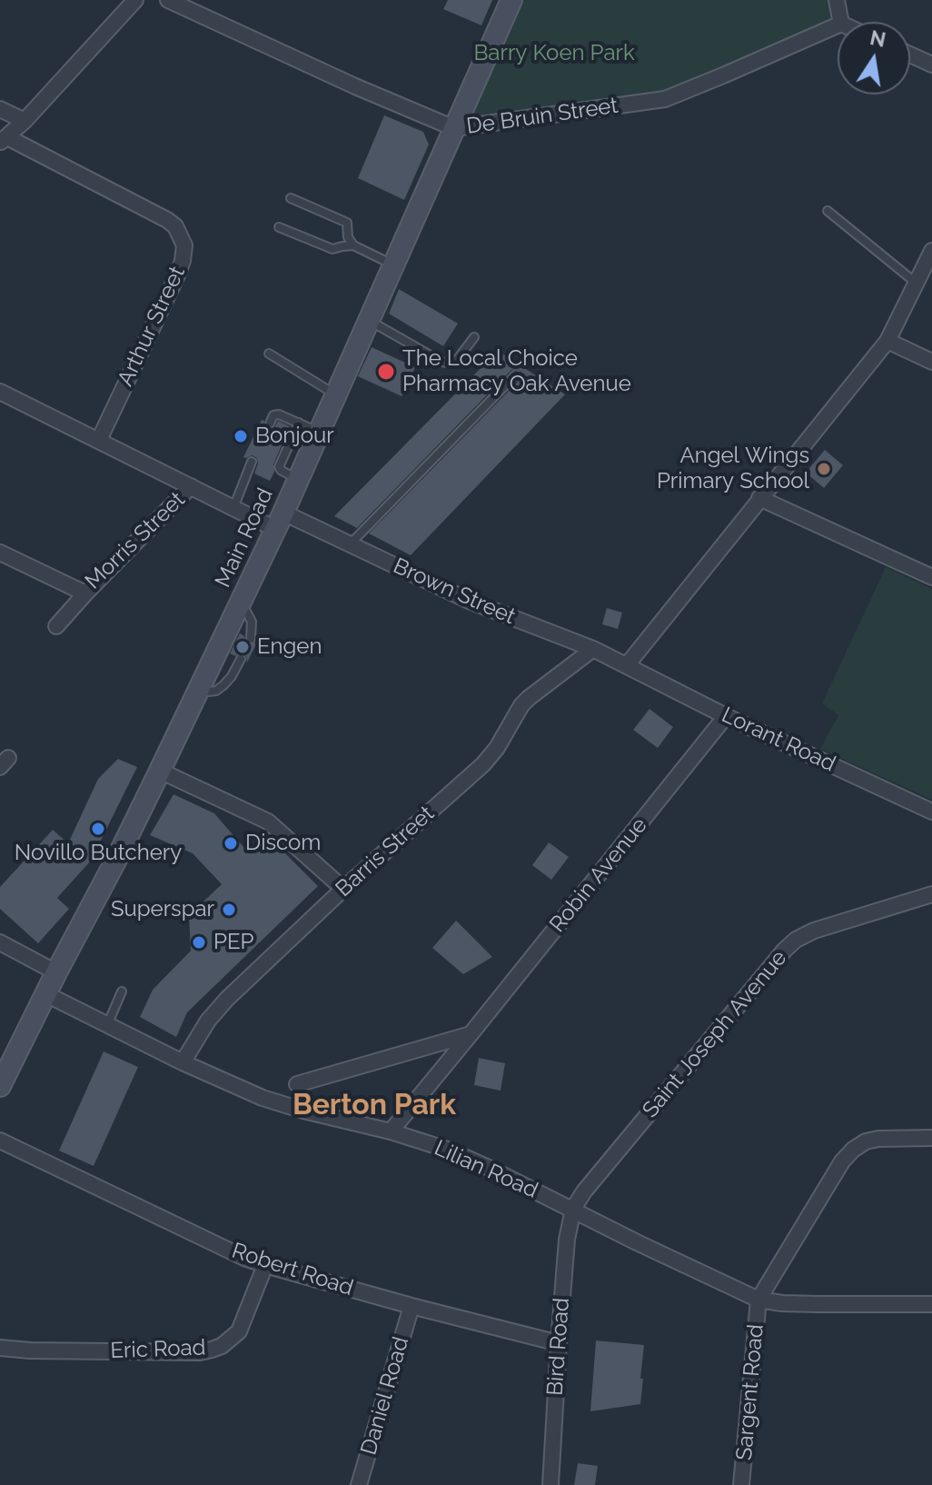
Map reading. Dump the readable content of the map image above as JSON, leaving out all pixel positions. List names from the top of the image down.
{
  "streets": {
    "street": [
      "De Bruin Street",
      "Arthur Street",
      "Main Road",
      "Morris Street",
      "Brown Street",
      "Lorant Road",
      "Barris Street",
      "Robin Avenue",
      "Saint Joseph Avenue",
      "Lilian Road",
      "Robert Road",
      "Bird Road",
      "Eric Road",
      "Sargent Road",
      "Daniel Road"
    ]
  },
  "crossings": [
    ["De Bruin Street", "Main Road"],
    ["Arthur Street", "Brown Street"],
    ["Main Road", "Brown Street"],
    ["Main Road", "Lilian Road"],
    ["Morris Street", "Brown Street"],
    ["Brown Street", "Lorant Road"],
    ["Brown Street", "Barris Street"],
    ["Lorant Road", "Robin Avenue"],
    ["Barris Street", "Lilian Road"],
    ["Robin Avenue", "Lilian Road"],
    ["Saint Joseph Avenue", "Lilian Road"],
    ["Saint Joseph Avenue", "Bird Road"],
    ["Lilian Road", "Bird Road"],
    ["Lilian Road", "Sargent Road"],
    ["Robert Road", "Bird Road"],
    ["Robert Road", "Eric Road"],
    ["Robert Road", "Daniel Road"]
  ],
  "districts": ["Berton Park"],
  "parks": ["Barry Koen Park"],
  "places": [
    "The Local Choice Pharmacy Oak Avenue",
    "Bonjour",
    "Angel Wings Primary School",
    "Engen",
    "Novillo Butchery",
    "Discom",
    "Superspar",
    "PEP"
  ],
  "north": "top"
}
